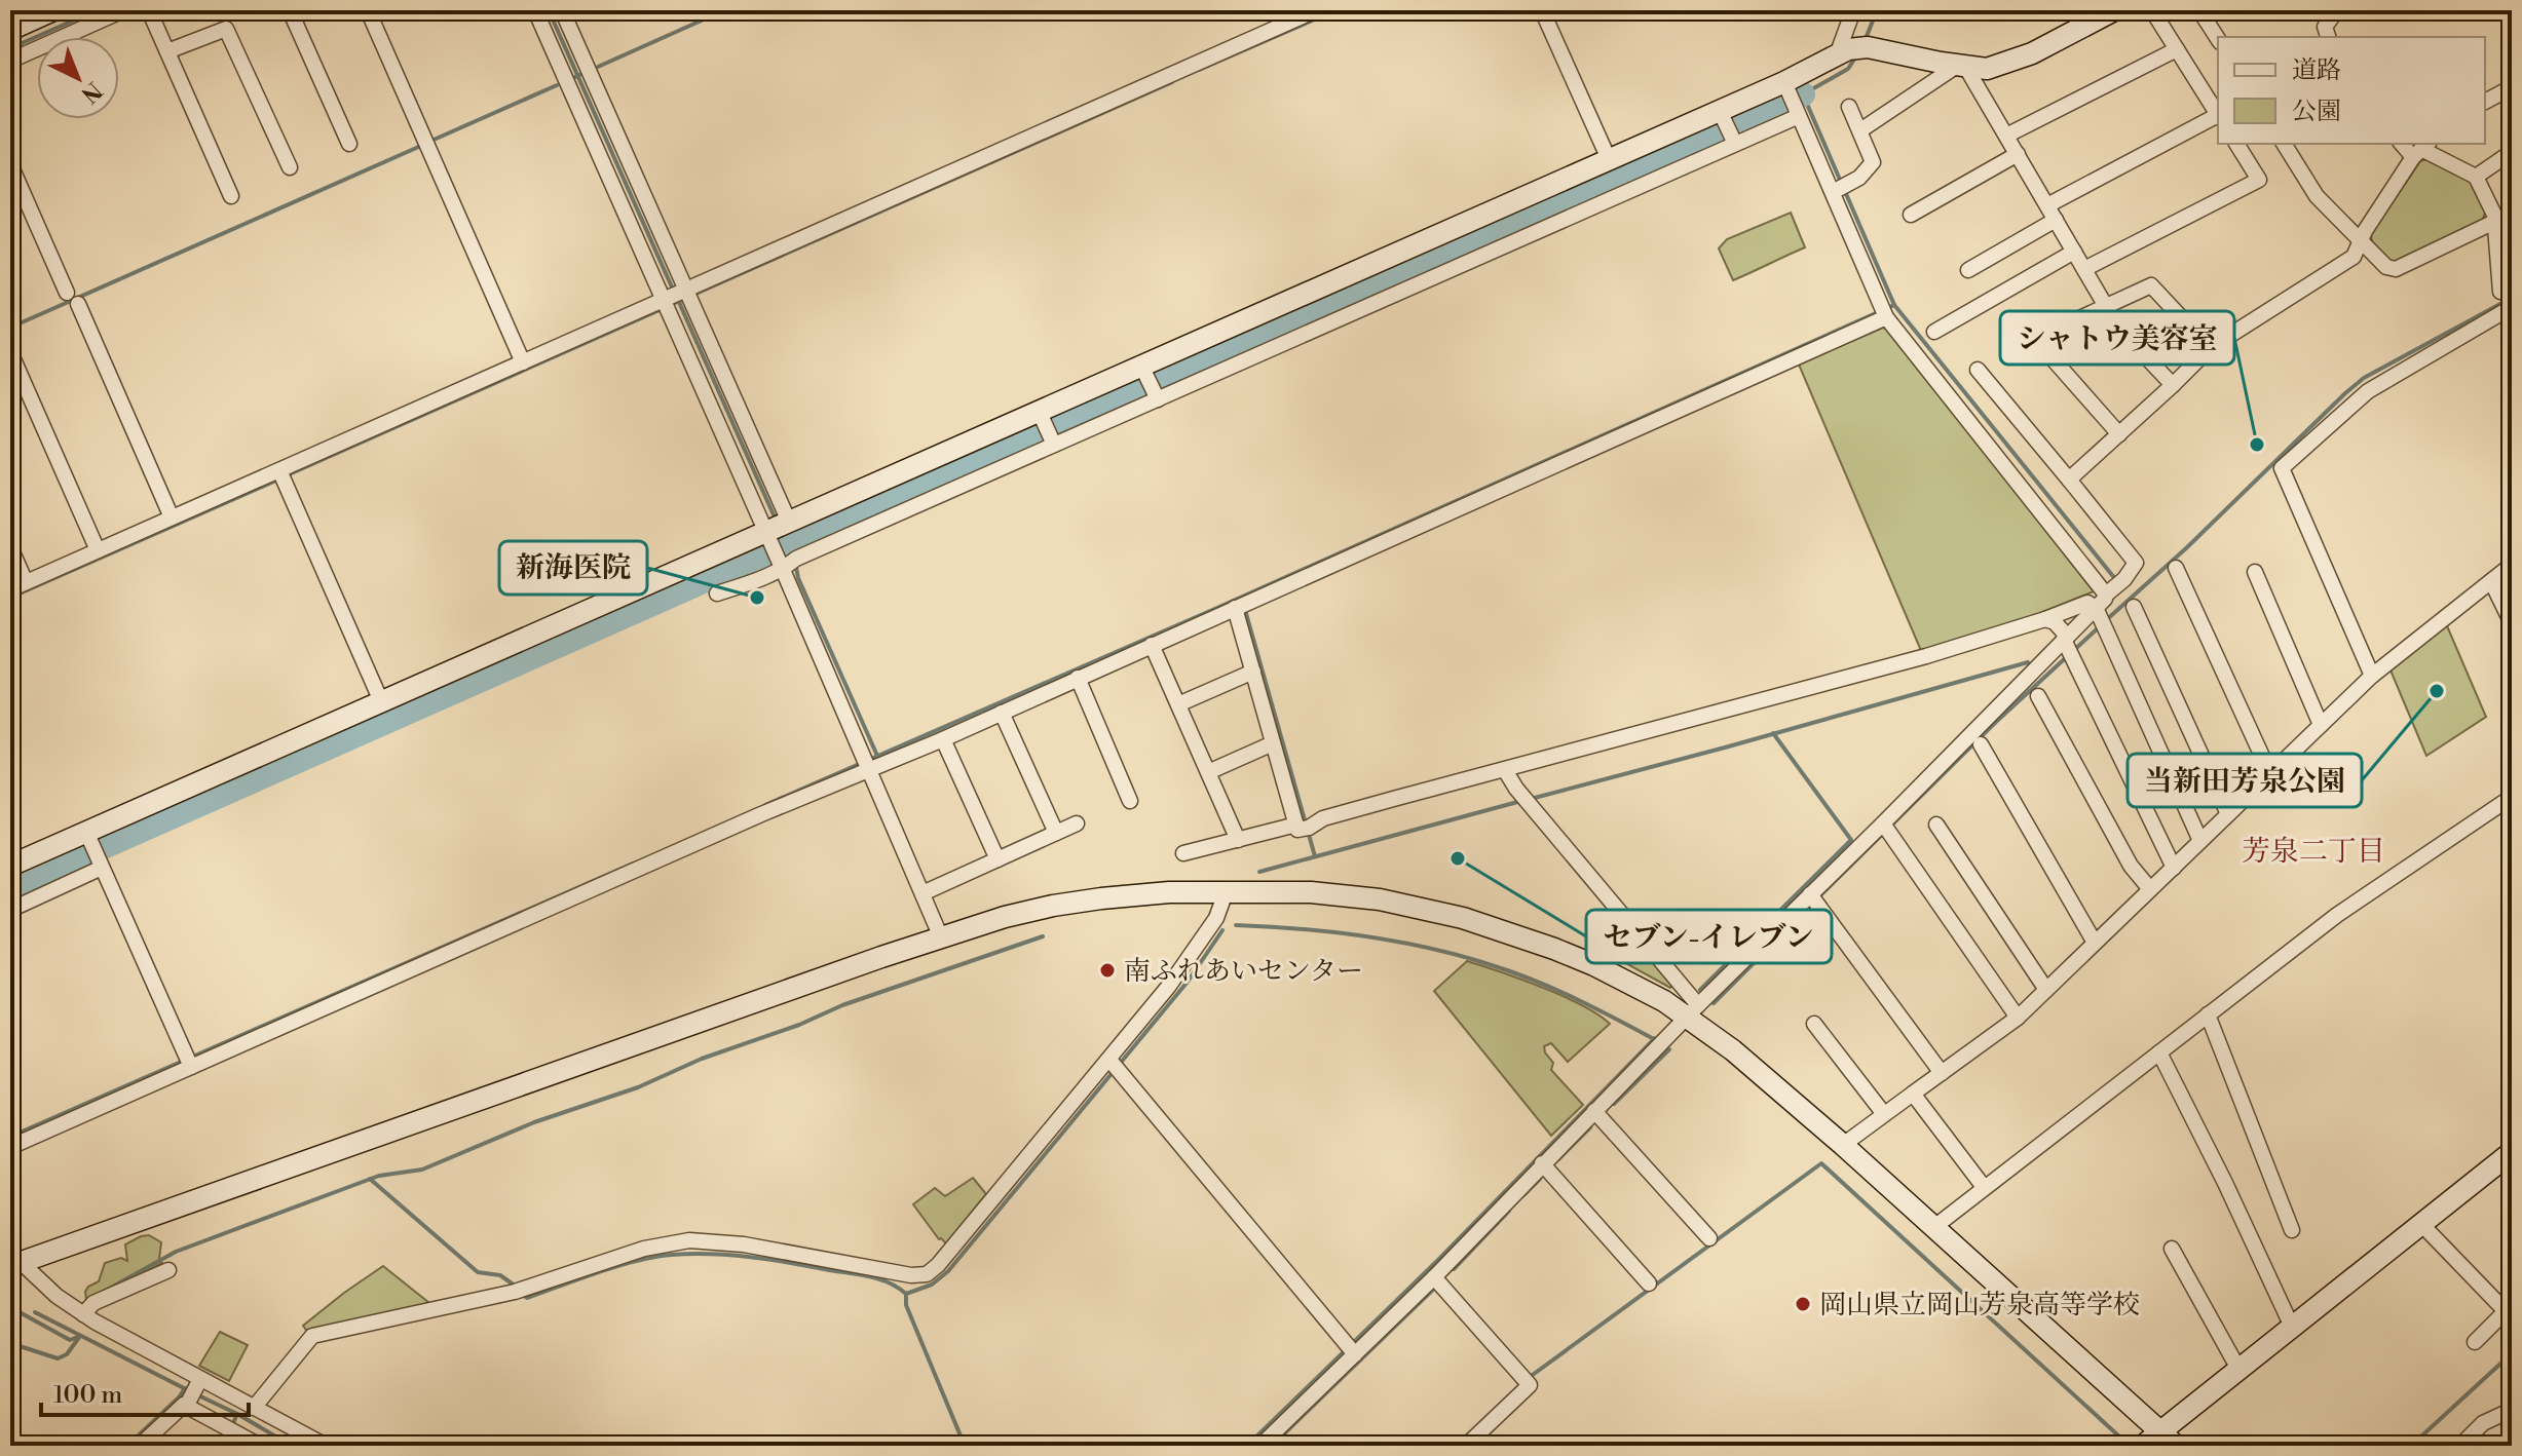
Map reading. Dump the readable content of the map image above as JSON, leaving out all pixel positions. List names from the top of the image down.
{
  "districts": ["芳泉二丁目"],
  "places": [
    "シャトウ美容室",
    "新海医院",
    "当新田芳泉公園",
    "セブン-イレブン",
    "南ふれあいセンター",
    "岡山県立岡山芳泉高等学校"
  ],
  "legend": ["道路", "公園"],
  "scale_bar": "100 m",
  "north": "bottom right"
}
